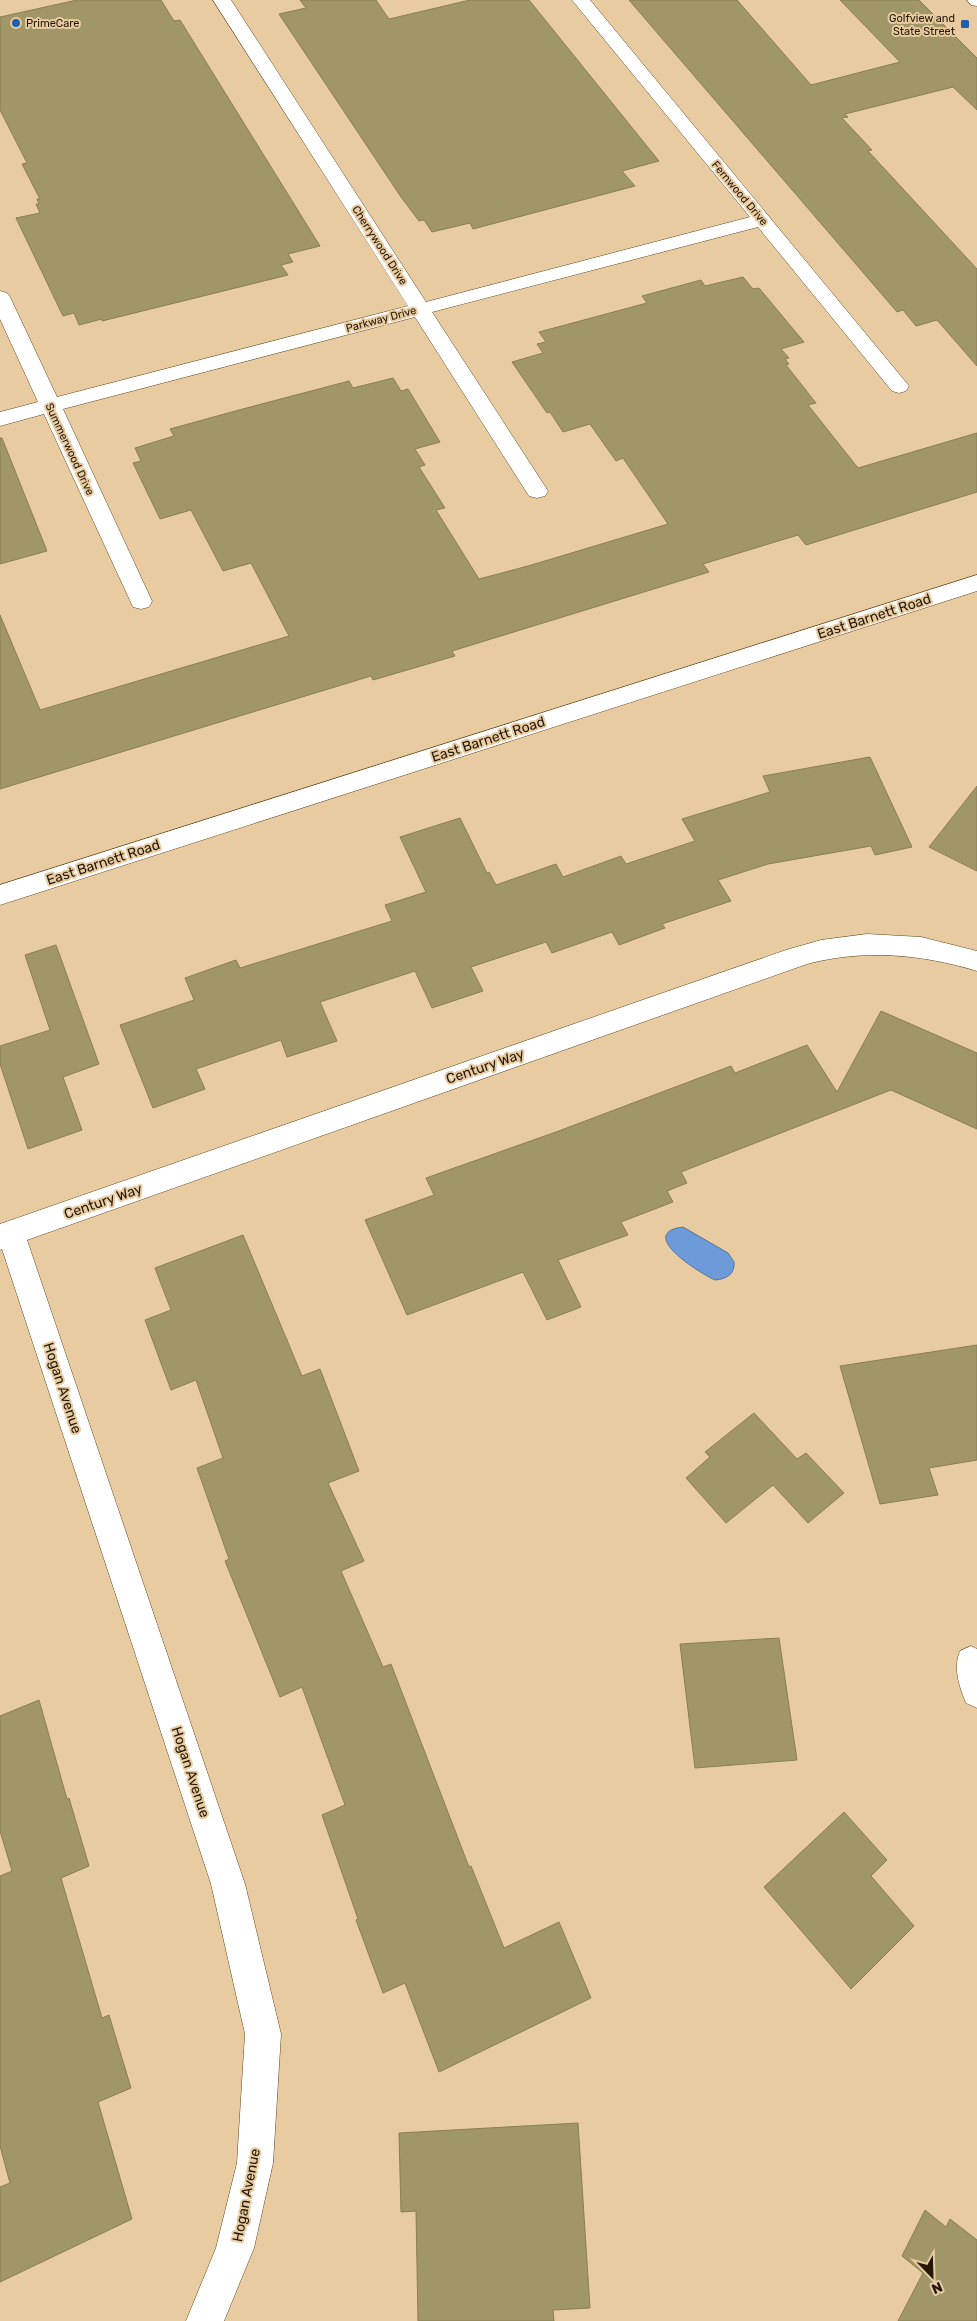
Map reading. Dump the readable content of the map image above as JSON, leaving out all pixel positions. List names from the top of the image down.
{
  "streets": {
    "street": [
      "Fernwood Drive",
      "Cherrywood Drive",
      "Parkway Drive",
      "Summerwood Drive",
      "East Barnett Road",
      "Century Way",
      "Hogan Avenue"
    ]
  },
  "crossings": [
    ["Fernwood Drive", "Parkway Drive"],
    ["Cherrywood Drive", "Parkway Drive"],
    ["Parkway Drive", "Summerwood Drive"],
    ["Century Way", "Hogan Avenue"]
  ],
  "places": {
    "other": ["PrimeCare"],
    "transit": ["Golfview and State Street"]
  },
  "north": "bottom right"
}
